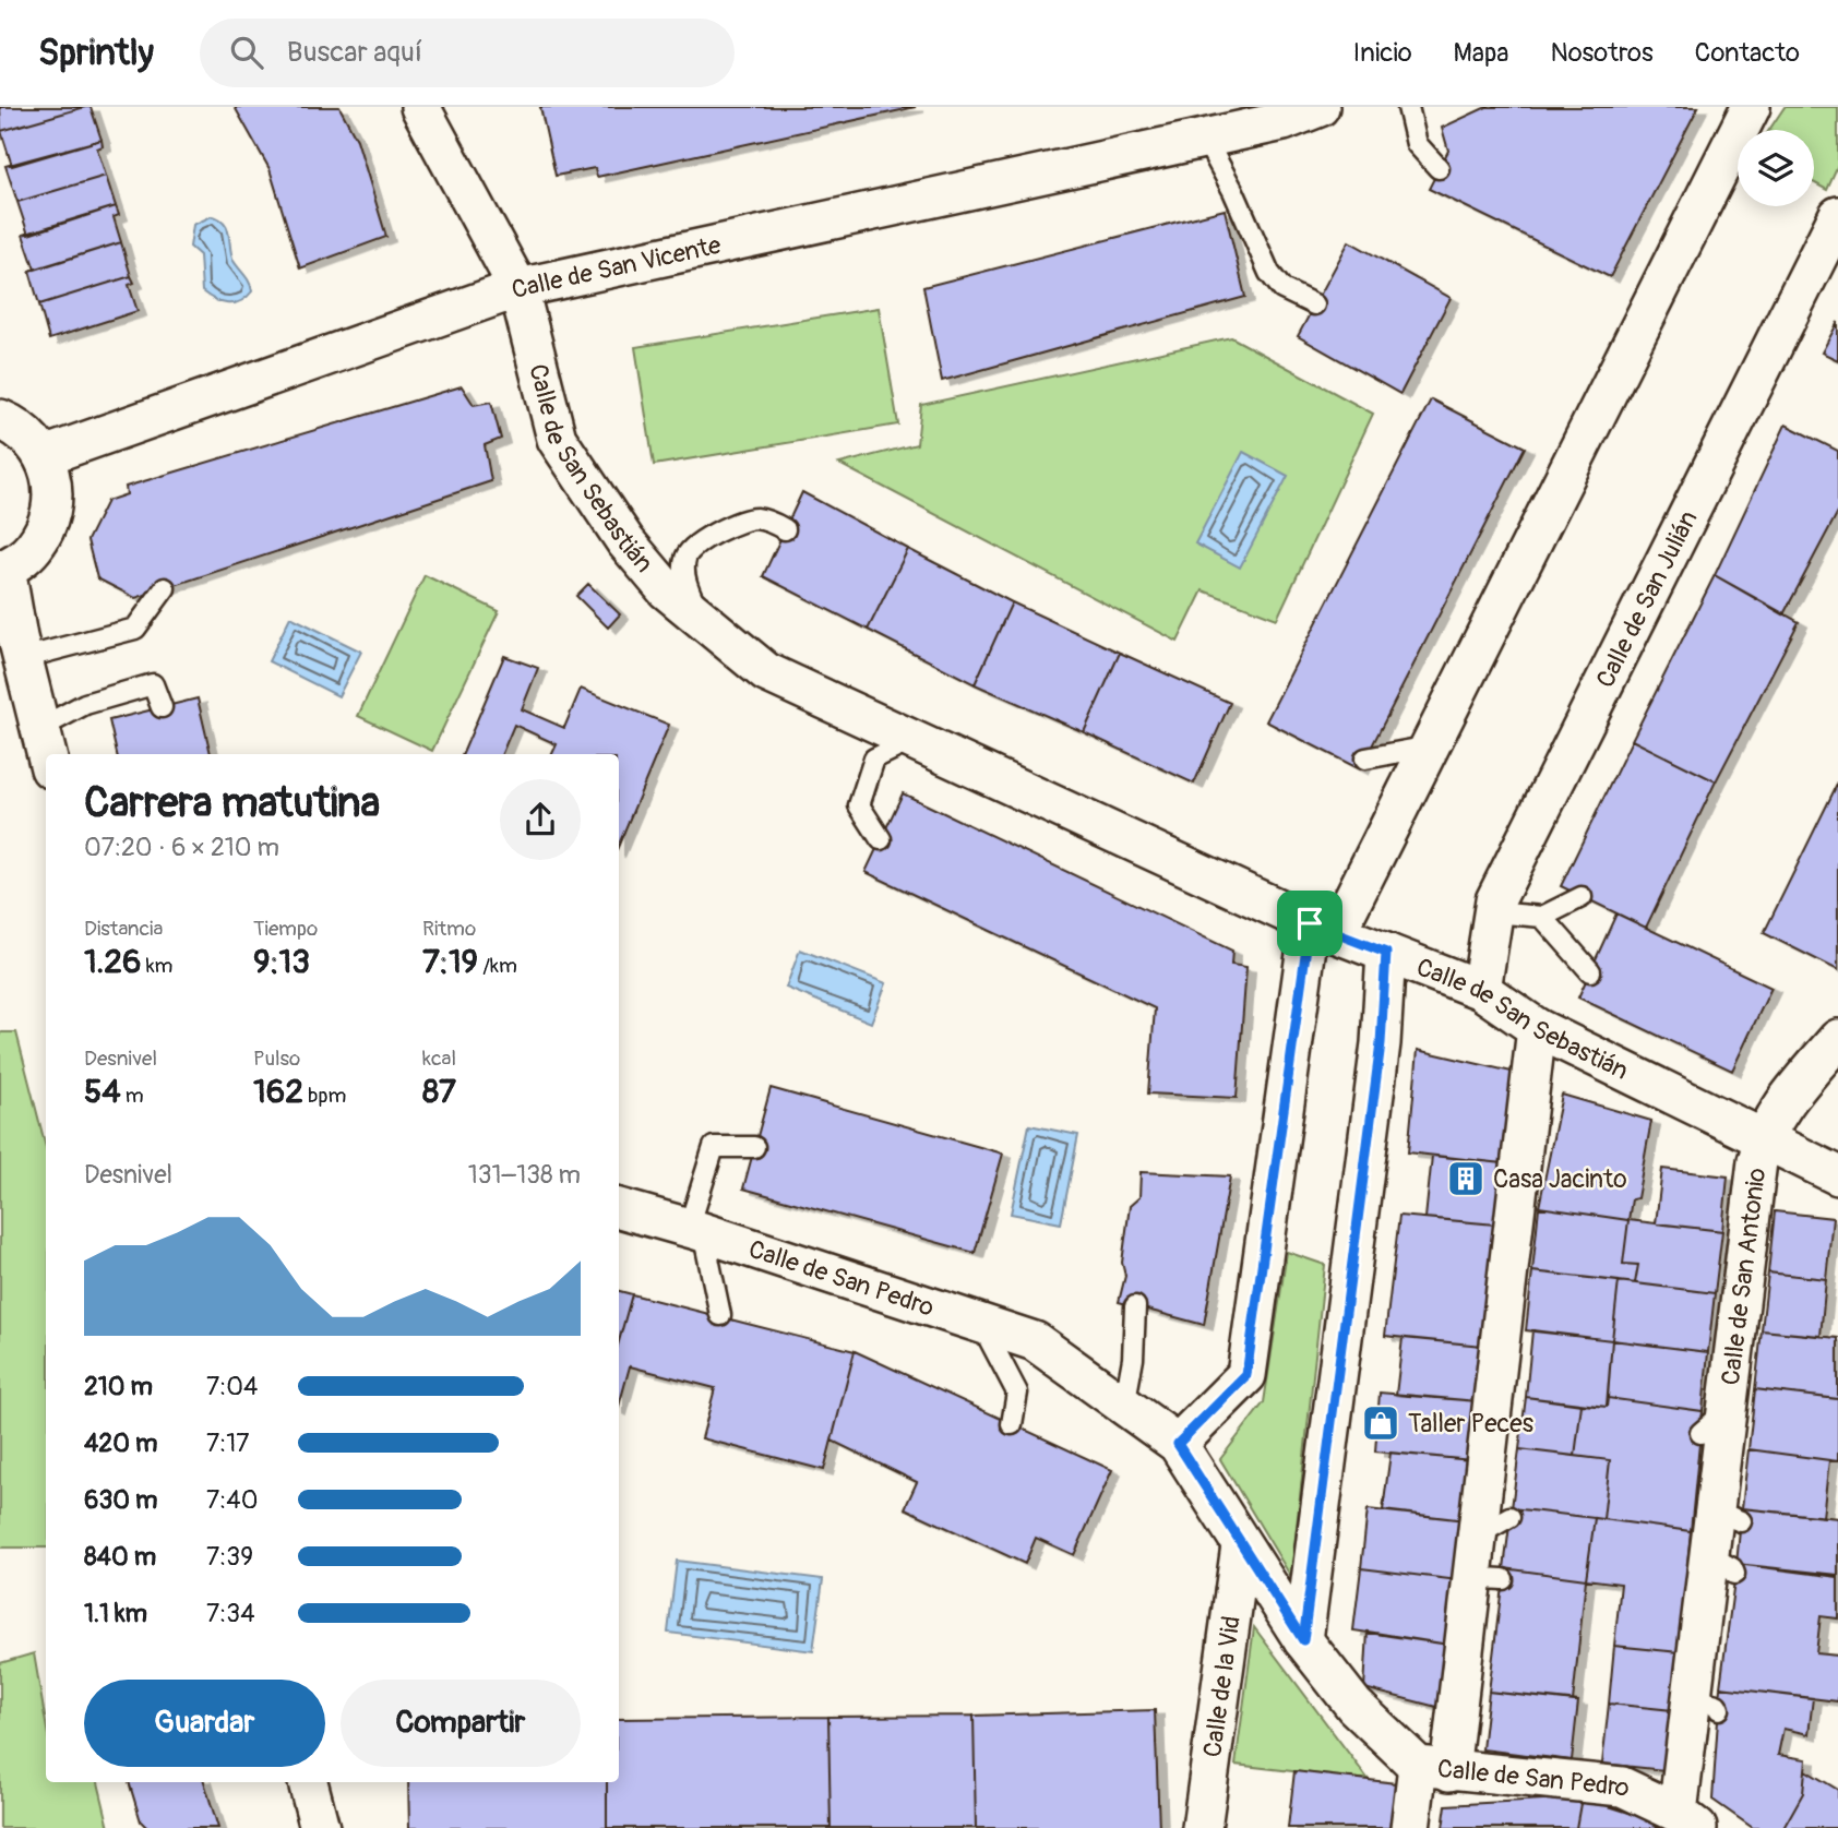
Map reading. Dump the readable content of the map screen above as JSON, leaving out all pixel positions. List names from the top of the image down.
{
  "streets": {
    "street": [
      "Calle de San Vicente",
      "Calle de San Sebastián",
      "Calle de San Julián",
      "Calle de San Antonio",
      "Calle de San Pedro",
      "Calle de la Vid"
    ]
  },
  "crossings": [
    ["Calle de San Vicente", "Calle de San Sebastián"],
    ["Calle de San Sebastián", "Calle de San Julián"],
    ["Calle de San Sebastián", "Calle de San Antonio"],
    ["Calle de San Antonio", "Calle de San Pedro"],
    ["Calle de San Pedro", "Calle de la Vid"]
  ],
  "places": {
    "building": ["Casa Jacinto"],
    "shop": ["Taller Peces"]
  },
  "page": {
    "header": "Sprintly",
    "search": "Buscar aquí",
    "nav": [
      "Inicio",
      "Mapa",
      "Nosotros",
      "Contacto"
    ],
    "heading": ["Carrera matutina", "07:20 · 6 × 210 m"],
    "stats": [
      ["Distancia", "1.26 km"],
      ["Tiempo", "9:13"],
      ["Ritmo", "7:19 /km"],
      ["Desnivel", "54 m"],
      ["Pulso", "162 bpm"],
      ["kcal", "87"]
    ],
    "chart": ["Desnivel", "131–138 m"],
    "list": [
      {
        "name": "210 m",
        "note": "7:04"
      },
      {
        "name": "420 m",
        "note": "7:17"
      },
      {
        "name": "630 m",
        "note": "7:40"
      },
      {
        "name": "840 m",
        "note": "7:39"
      },
      {
        "name": "1.1 km",
        "note": "7:34"
      }
    ],
    "buttons": ["Guardar", "Compartir"]
  }
}
